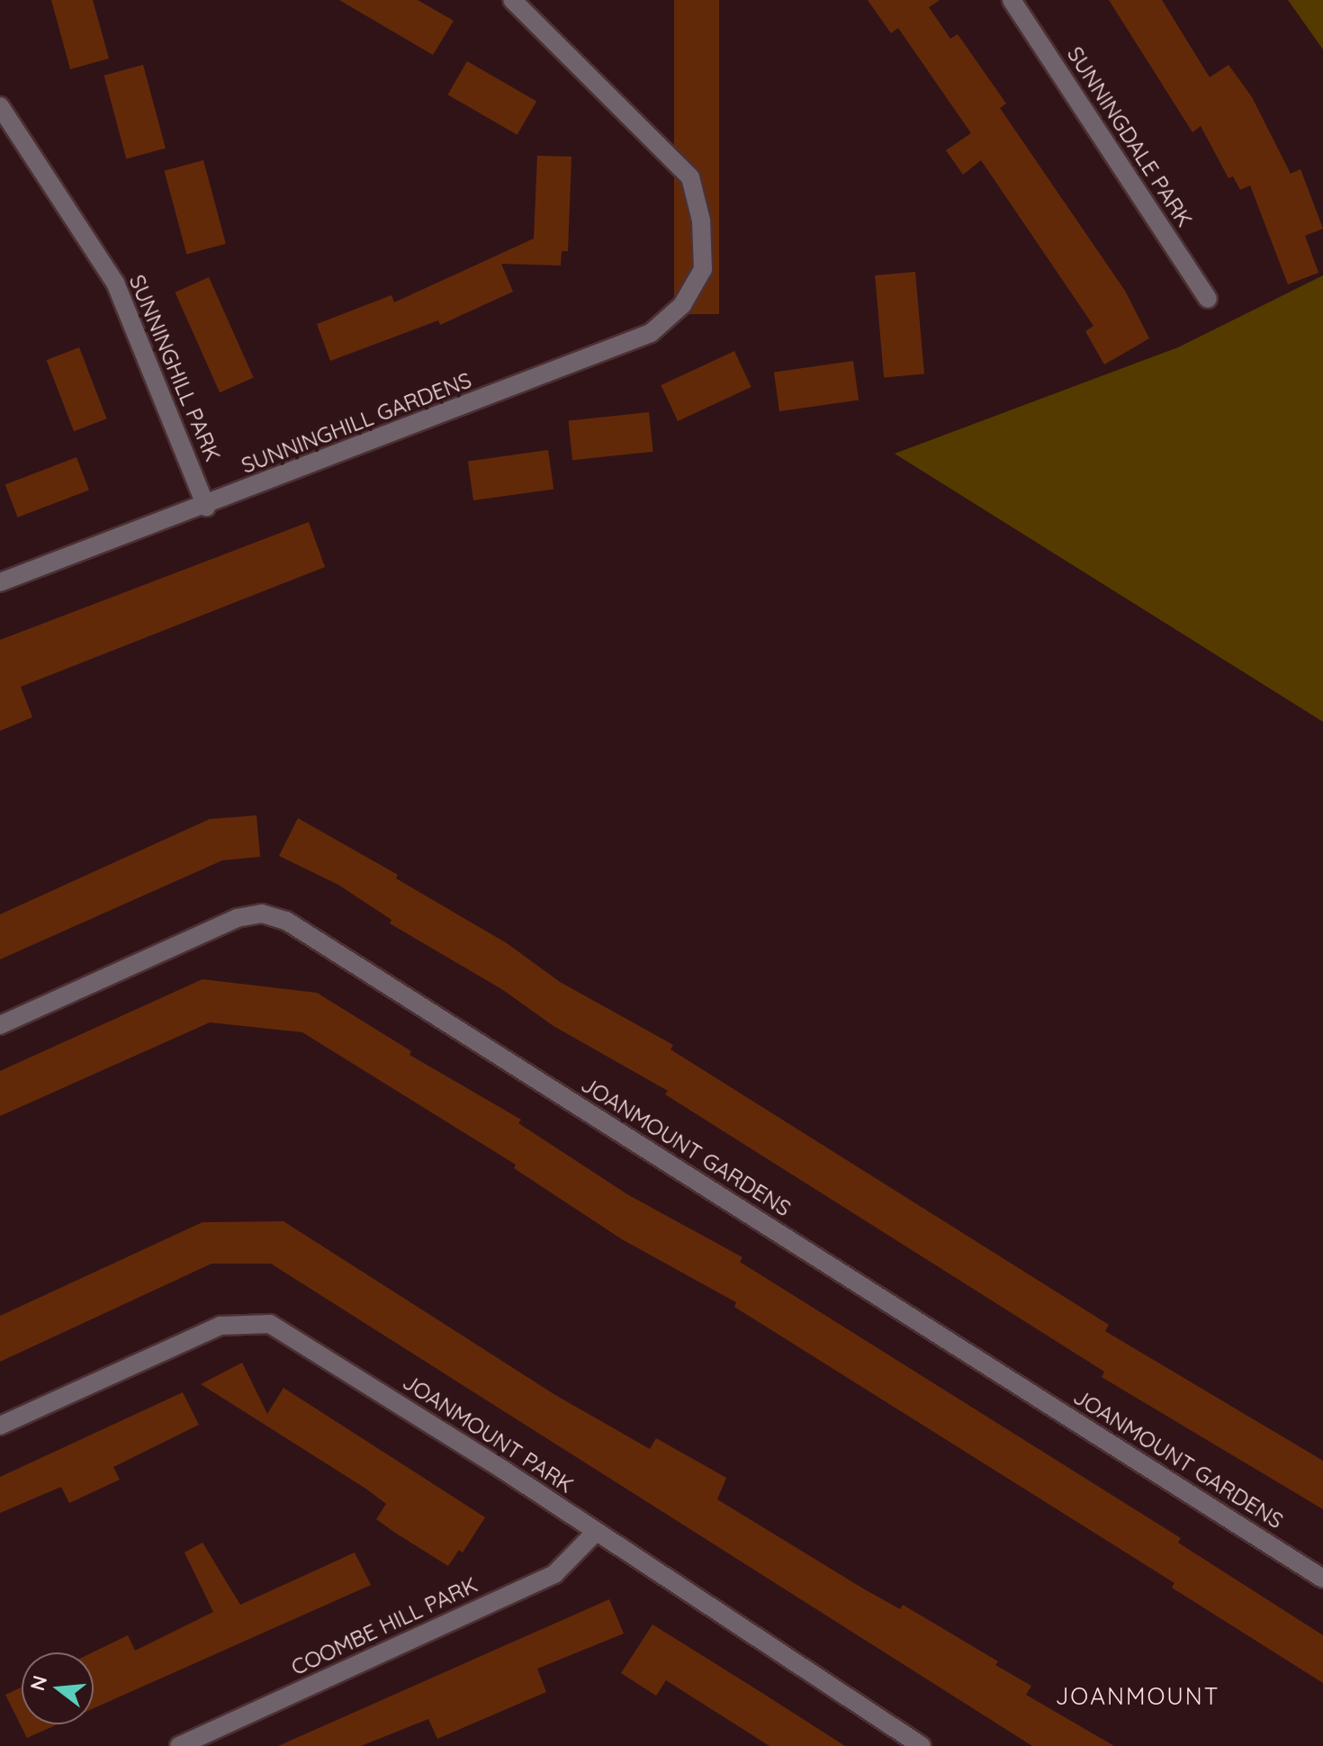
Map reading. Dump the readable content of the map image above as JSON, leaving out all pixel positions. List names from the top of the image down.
{
  "streets": {
    "street": [
      "SUNNINGDALE PARK",
      "SUNNINGHILL PARK",
      "SUNNINGHILL GARDENS",
      "JOANMOUNT GARDENS",
      "JOANMOUNT PARK",
      "COOMBE HILL PARK"
    ]
  },
  "crossings": [
    ["SUNNINGHILL PARK", "SUNNINGHILL GARDENS"],
    ["JOANMOUNT PARK", "COOMBE HILL PARK"]
  ],
  "districts": ["JOANMOUNT"],
  "north": "left"
}
